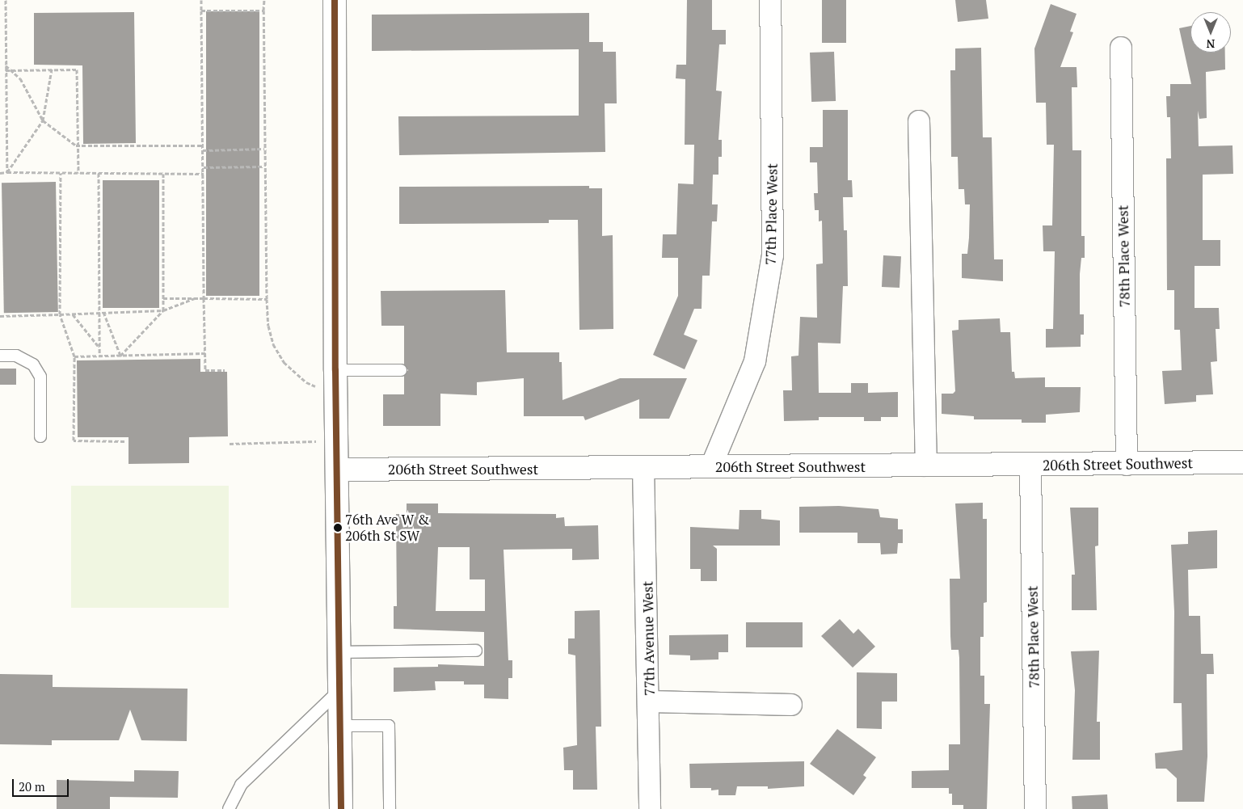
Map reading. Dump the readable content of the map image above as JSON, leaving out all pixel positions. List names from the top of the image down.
{
  "streets": {
    "street": [
      "77th Place West",
      "78th Place West",
      "206th Street Southwest",
      "77th Avenue West"
    ]
  },
  "crossings": [
    ["77th Place West", "206th Street Southwest"],
    ["78th Place West", "206th Street Southwest"],
    ["206th Street Southwest", "77th Avenue West"]
  ],
  "places": ["76th Ave W & 206th St SW"],
  "scale_bar": "20 m",
  "north": "bottom"
}
